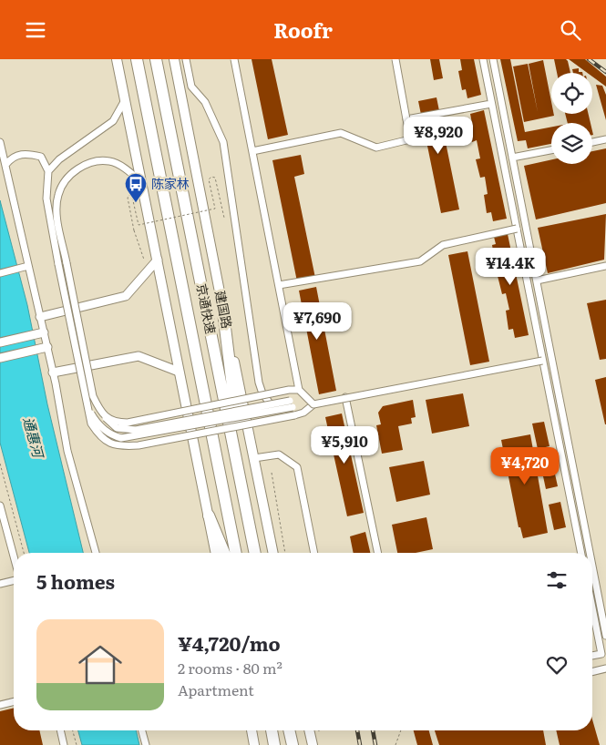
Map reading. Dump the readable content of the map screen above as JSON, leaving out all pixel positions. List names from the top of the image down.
{
  "streets": {
    "highway": ["京通快速"],
    "main road": ["建国路"]
  },
  "water": ["通惠河"],
  "places": {
    "bus stop": ["陈家林"]
  },
  "page": {
    "header": "Roofr",
    "price": [
      "¥8,920",
      "¥14.4K",
      "¥7,690",
      "¥5,910",
      "¥4,720"
    ],
    "heading": "5 homes",
    "list": [
      {
        "name": "¥4,720/mo",
        "note": "2 rooms · 80 m² · Apartment"
      }
    ]
  }
}
